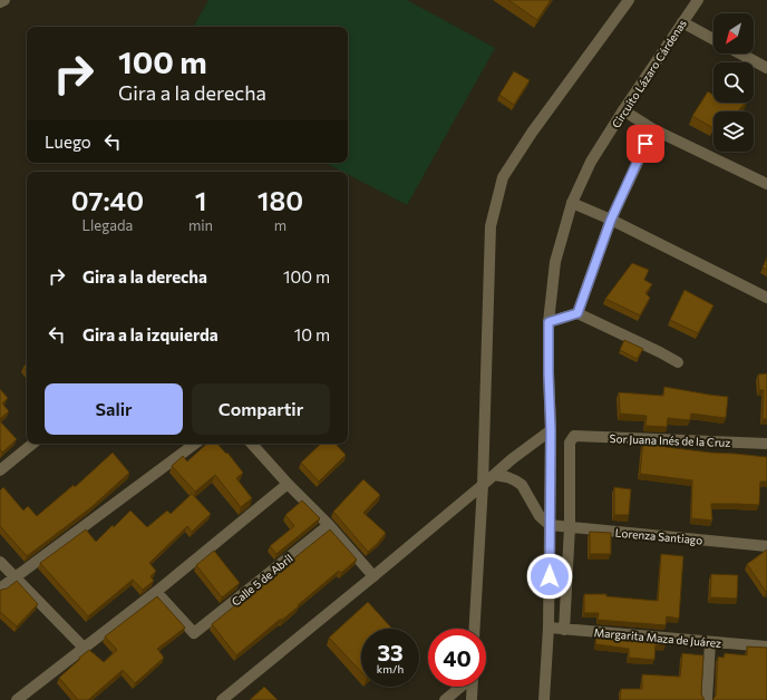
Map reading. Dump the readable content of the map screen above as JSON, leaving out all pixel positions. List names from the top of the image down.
{
  "streets": {
    "street": [
      "Circuito Lázaro Cárdenas",
      "Sor Juana Inés de la Cruz",
      "Lorenza Santiago",
      "Calle 5 de Abril",
      "Margarita Maza de Juárez"
    ]
  },
  "crossings": [
    ["Circuito Lázaro Cárdenas", "Lorenza Santiago"],
    ["Circuito Lázaro Cárdenas", "Margarita Maza de Juárez"],
    ["Sor Juana Inés de la Cruz", "Lorenza Santiago"]
  ],
  "north": "bottom left",
  "page": {
    "turn": ["100 m", "Gira a la derecha"],
    "then": "Luego",
    "eta": [
      "07:40",
      "Llegada",
      "1",
      "min",
      "180",
      "m"
    ],
    "list": [
      {
        "name": "Gira a la derecha",
        "value": "100 m"
      },
      {
        "name": "Gira a la izquierda",
        "value": "10 m"
      }
    ],
    "buttons": ["Salir", "Compartir"],
    "speed": "33 km/h",
    "limit": "40"
  }
}
